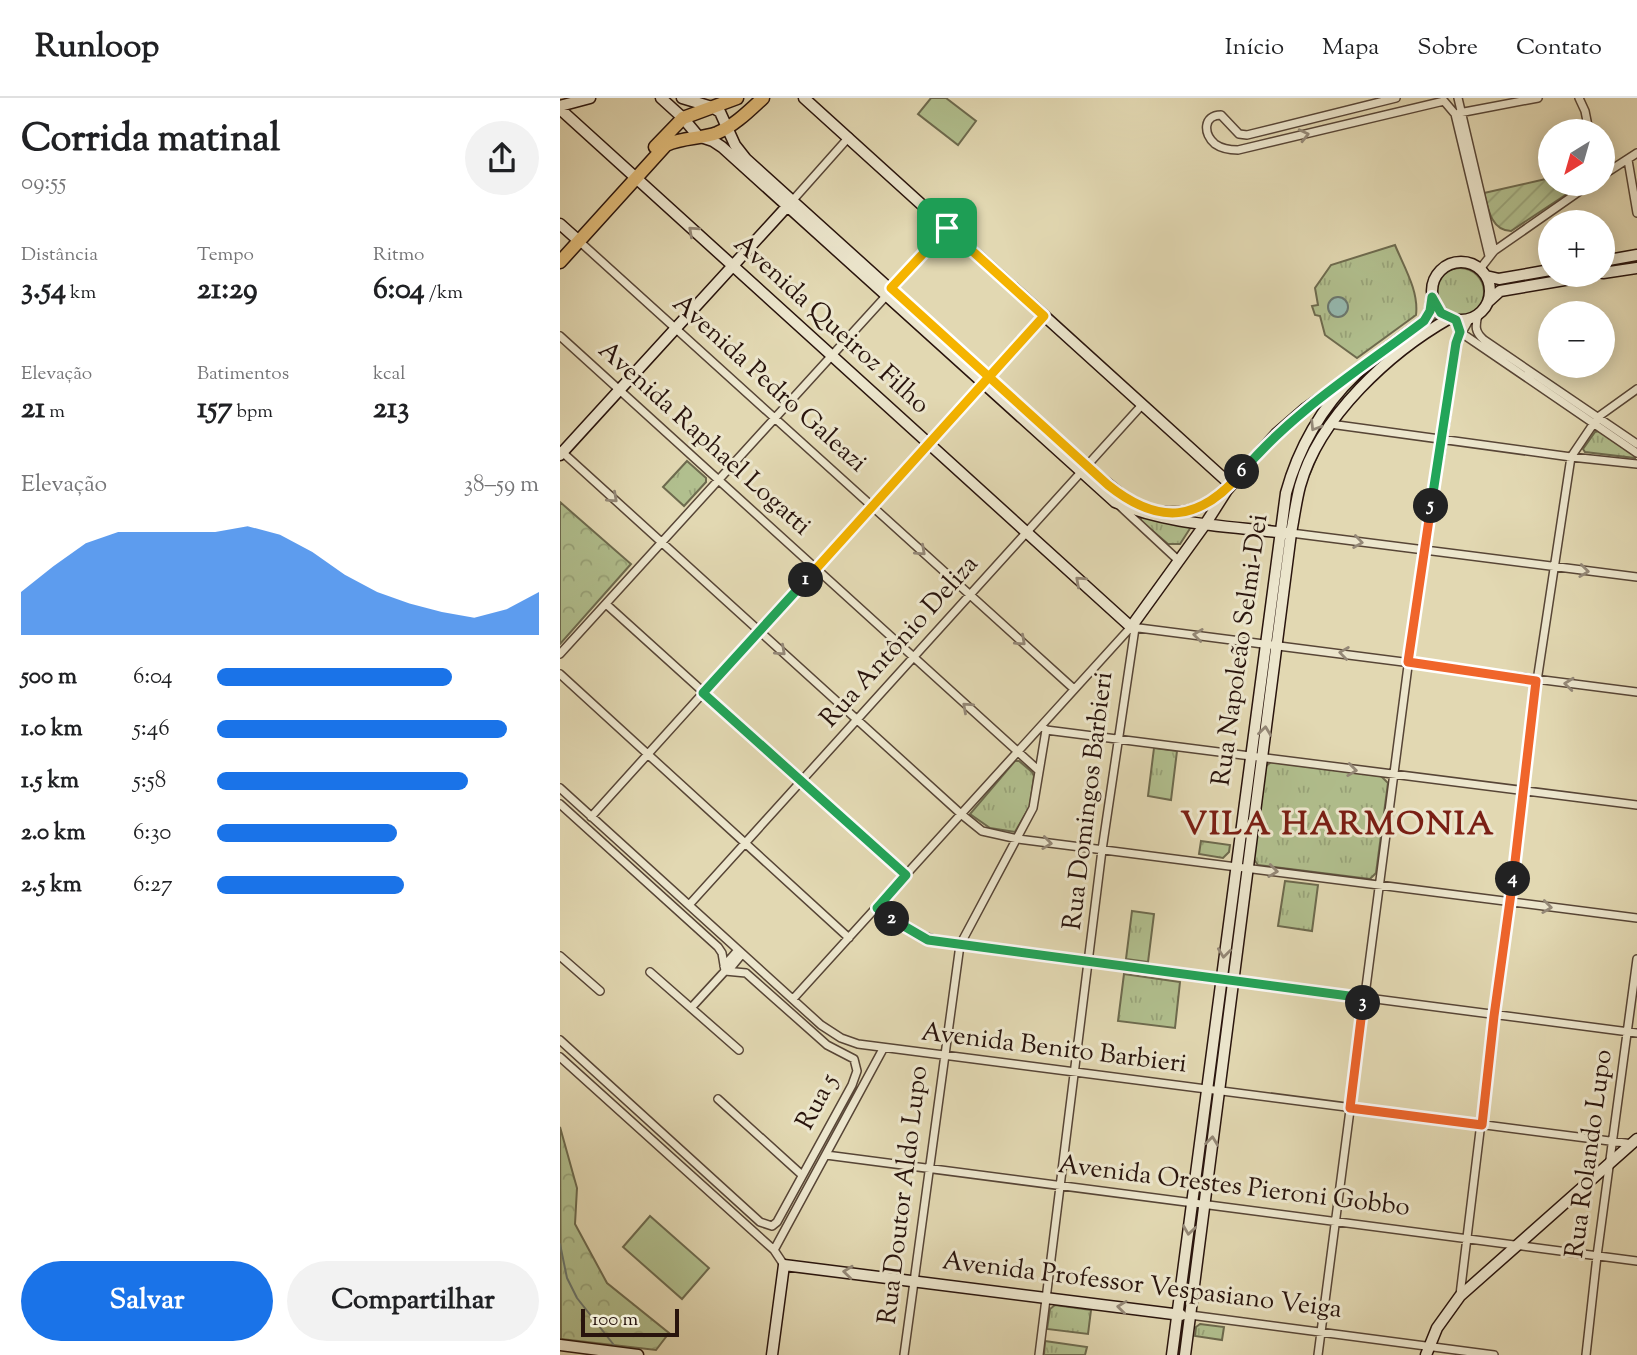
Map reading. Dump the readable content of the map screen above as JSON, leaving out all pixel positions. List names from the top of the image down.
{
  "streets": {
    "main road": [
      "Avenida Queiroz Filho",
      "Avenida Pedro Galeazi",
      "Rua Napoleão Selmi-Dei",
      "Avenida Professor Vespasiano Veiga"
    ],
    "street": [
      "Avenida Raphael Logatti",
      "Rua Antônio Deliza",
      "Rua Domingos Barbieri",
      "Avenida Benito Barbieri",
      "Rua 5",
      "Rua Rolando Lupo",
      "Avenida Orestes Pieroni Gobbo",
      "Rua Doutor Aldo Lupo"
    ]
  },
  "crossings": [
    ["Avenida Queiroz Filho", "Rua Antônio Deliza"],
    ["Avenida Queiroz Filho", "Rua Domingos Barbieri"],
    ["Avenida Pedro Galeazi", "Rua Antônio Deliza"],
    ["Avenida Raphael Logatti", "Rua Antônio Deliza"],
    ["Avenida Raphael Logatti", "Rua Doutor Aldo Lupo"],
    ["Rua Antônio Deliza", "Avenida Benito Barbieri"],
    ["Rua Napoleão Selmi-Dei", "Avenida Benito Barbieri"],
    ["Rua Napoleão Selmi-Dei", "Avenida Orestes Pieroni Gobbo"],
    ["Rua Napoleão Selmi-Dei", "Avenida Professor Vespasiano Veiga"],
    ["Rua Domingos Barbieri", "Avenida Benito Barbieri"],
    ["Rua Domingos Barbieri", "Avenida Orestes Pieroni Gobbo"],
    ["Rua Domingos Barbieri", "Avenida Professor Vespasiano Veiga"],
    ["Avenida Benito Barbieri", "Rua Rolando Lupo"],
    ["Avenida Benito Barbieri", "Rua Doutor Aldo Lupo"],
    ["Rua Rolando Lupo", "Avenida Orestes Pieroni Gobbo"],
    ["Avenida Orestes Pieroni Gobbo", "Rua Doutor Aldo Lupo"],
    ["Rua Doutor Aldo Lupo", "Avenida Professor Vespasiano Veiga"]
  ],
  "one_way": ["Avenida Pedro Galeazi", "Avenida Professor Vespasiano Veiga"],
  "districts": ["VILA HARMONIA"],
  "scale_bar": "100 m",
  "north": "bottom left",
  "page": {
    "header": "Runloop",
    "nav": [
      "Início",
      "Mapa",
      "Sobre",
      "Contato"
    ],
    "heading": ["Corrida matinal", "09:55"],
    "map_buttons": ["+", "−"],
    "stats": [
      ["Distância", "3.54 km"],
      ["Tempo", "21:29"],
      ["Ritmo", "6:04 /km"],
      ["Elevação", "21 m"],
      ["Batimentos", "157 bpm"],
      ["kcal", "213"]
    ],
    "pins": [
      "6",
      "5",
      "1",
      "4",
      "2",
      "3"
    ],
    "chart": ["Elevação", "38–59 m"],
    "list": [
      {
        "name": "500 m",
        "note": "6:04"
      },
      {
        "name": "1.0 km",
        "note": "5:46"
      },
      {
        "name": "1.5 km",
        "note": "5:58"
      },
      {
        "name": "2.0 km",
        "note": "6:30"
      },
      {
        "name": "2.5 km",
        "note": "6:27"
      }
    ],
    "buttons": ["Salvar", "Compartilhar"],
    "scale": "100 m"
  }
}
